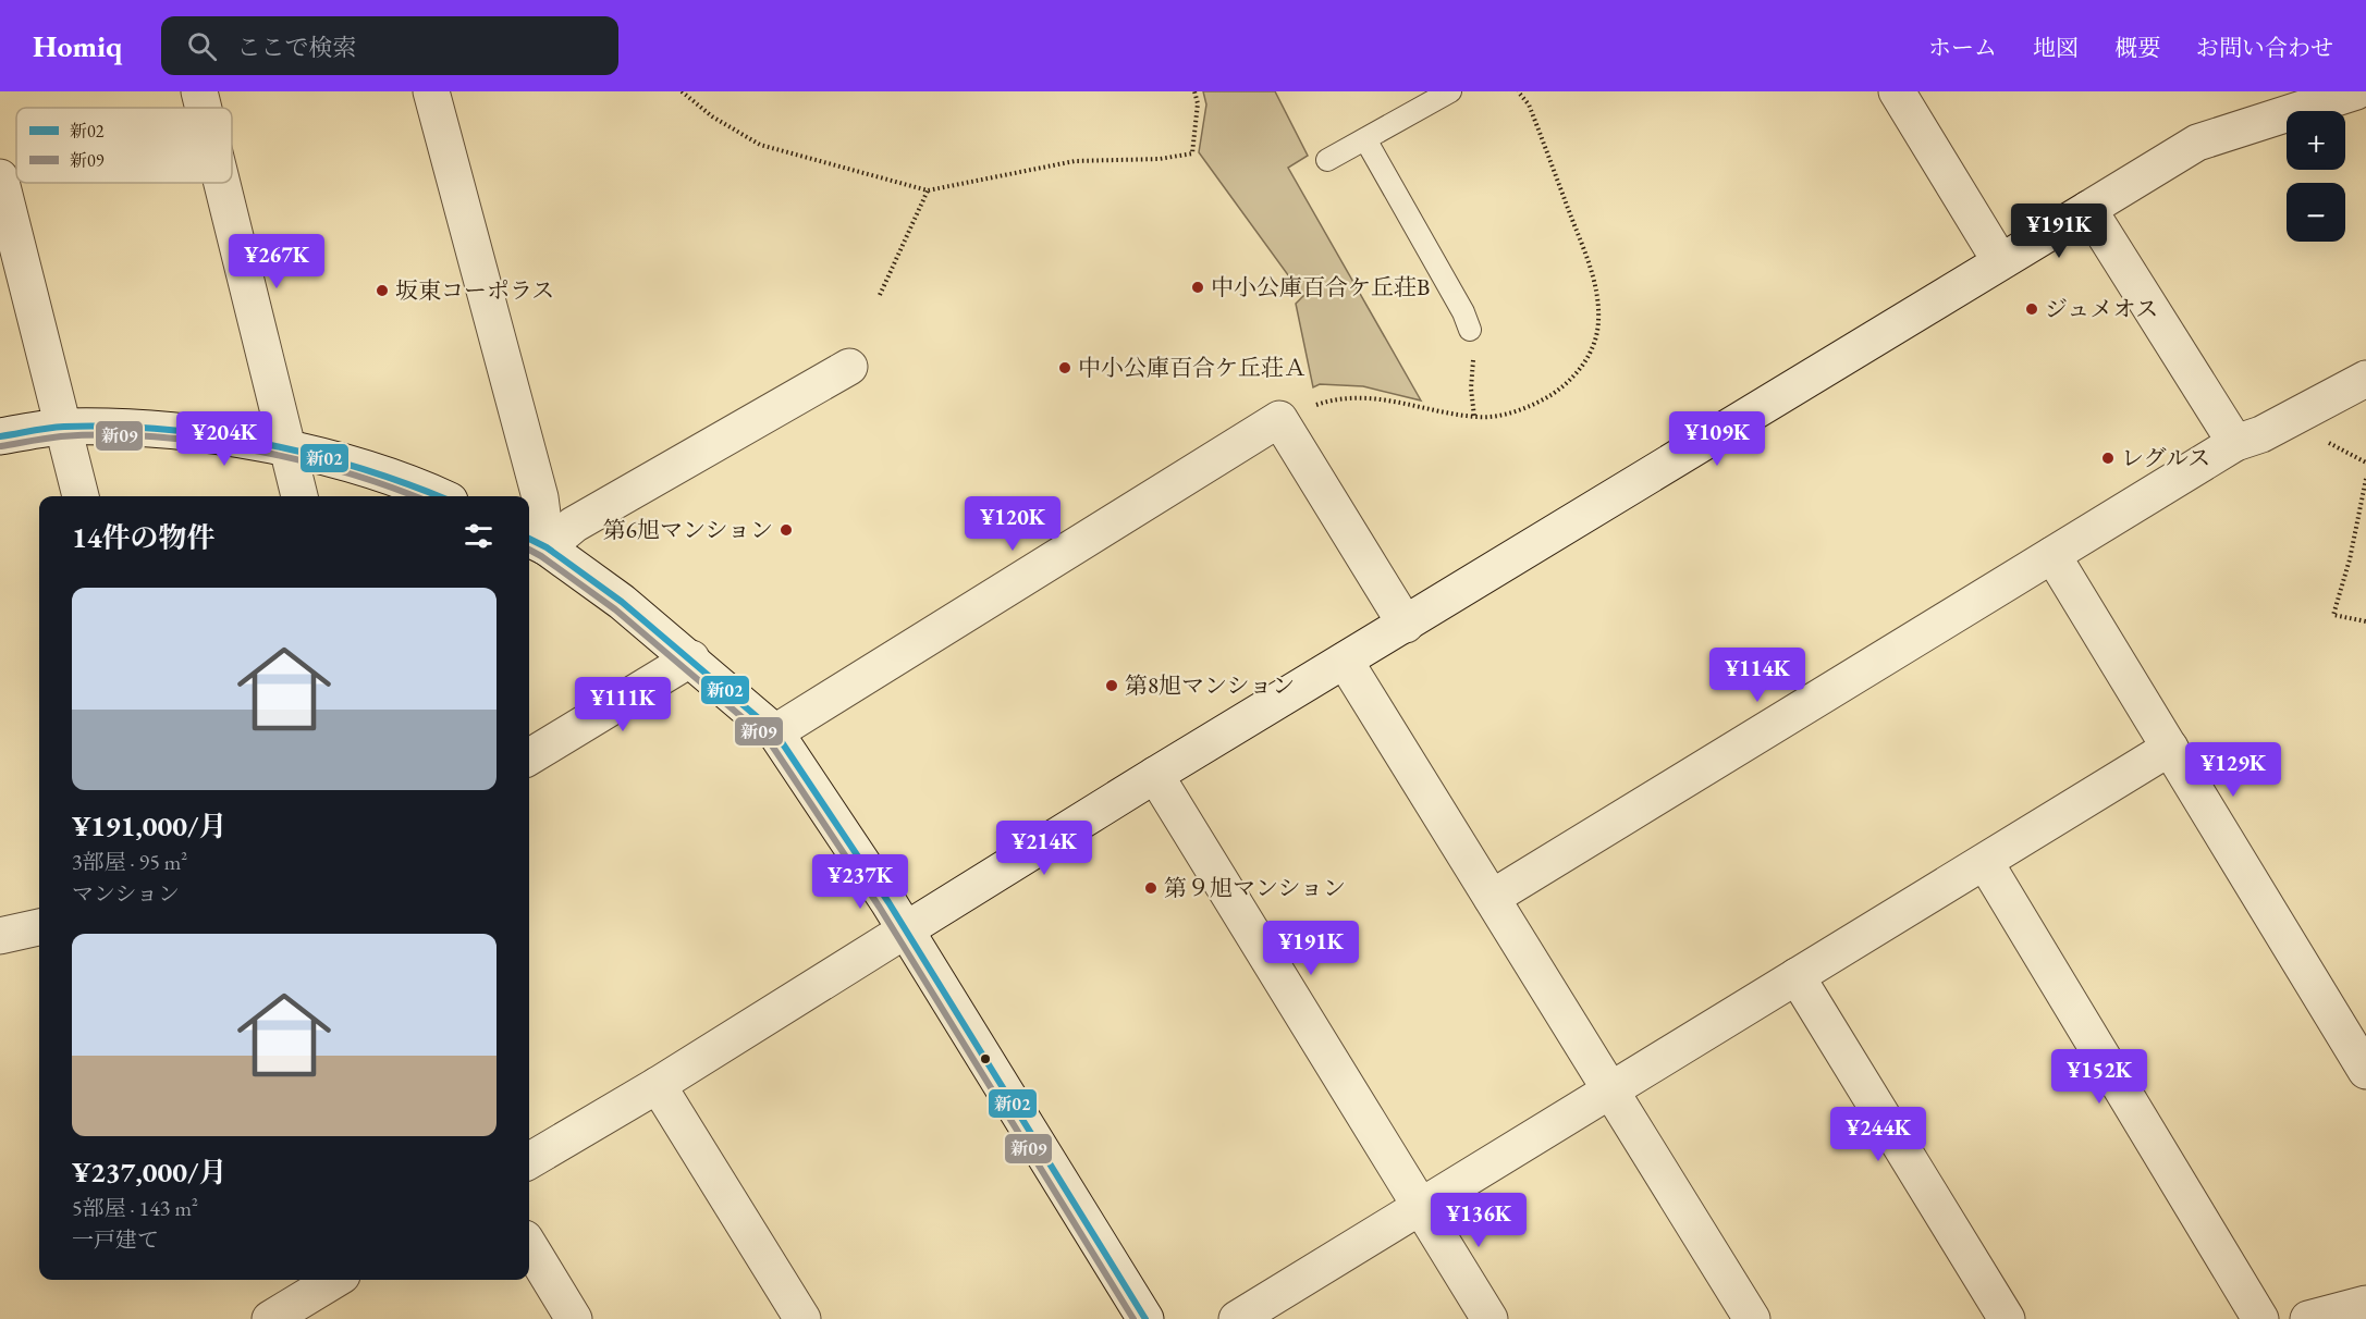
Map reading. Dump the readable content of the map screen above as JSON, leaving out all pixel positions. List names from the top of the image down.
{
  "places": [
    "中小公庫百合ケ丘荘B",
    "坂東コーポラス",
    "ジュメオス",
    "中小公庫百合ケ丘荘Ａ",
    "レグルス",
    "第6旭マンション",
    "第8旭マンション",
    "第９旭マンション"
  ],
  "lines": ["transit line 新02", "transit line 新09"],
  "legend": ["新02", "新09"],
  "page": {
    "header": "Homiq",
    "search": "ここで検索",
    "nav": [
      "ホーム",
      "地図",
      "概要",
      "お問い合わせ"
    ],
    "map_buttons": ["+", "−"],
    "price": [
      "¥191K",
      "¥267K",
      "¥204K",
      "¥109K",
      "¥120K",
      "¥114K",
      "¥111K",
      "¥129K",
      "¥214K",
      "¥237K",
      "¥191K",
      "¥152K",
      "¥244K",
      "¥136K"
    ],
    "heading": "14件の物件",
    "list": [
      {
        "name": "¥191,000/月",
        "note": "3部屋 · 95 m² · マンション"
      },
      {
        "name": "¥237,000/月",
        "note": "5部屋 · 143 m² · 一戸建て"
      }
    ]
  }
}
